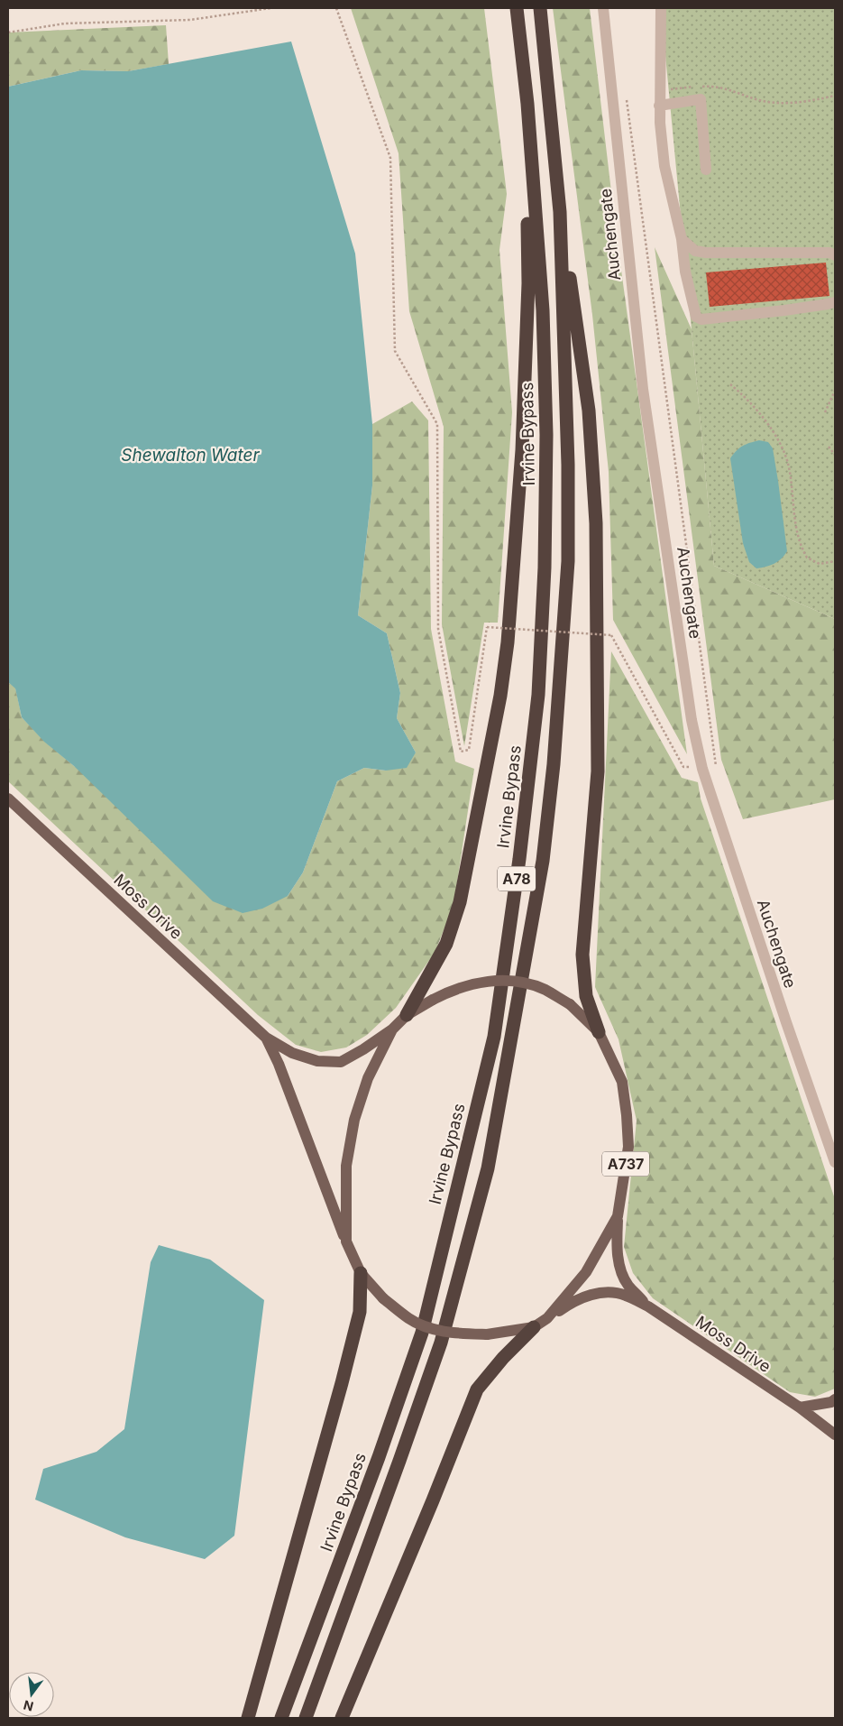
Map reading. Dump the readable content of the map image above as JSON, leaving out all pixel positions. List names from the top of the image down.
{
  "streets": {
    "highway": ["Irvine Bypass", "A78"],
    "main road": ["Moss Drive", "A737"],
    "street": ["Auchengate"]
  },
  "crossings": [
    ["Moss Drive", "A737"]
  ],
  "water": ["Shewalton Water"],
  "north": "bottom"
}
